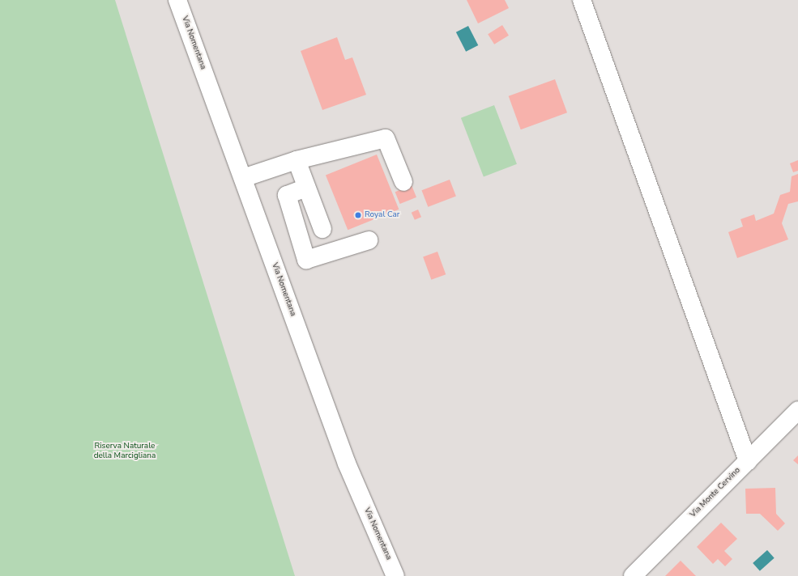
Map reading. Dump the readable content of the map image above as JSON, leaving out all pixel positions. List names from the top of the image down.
{
  "streets": {
    "street": ["Via Nomentana", "Via Monte Cervino"]
  },
  "parks": ["Riserva Naturale della Marcigliana"],
  "places": ["Royal Car"]
}
